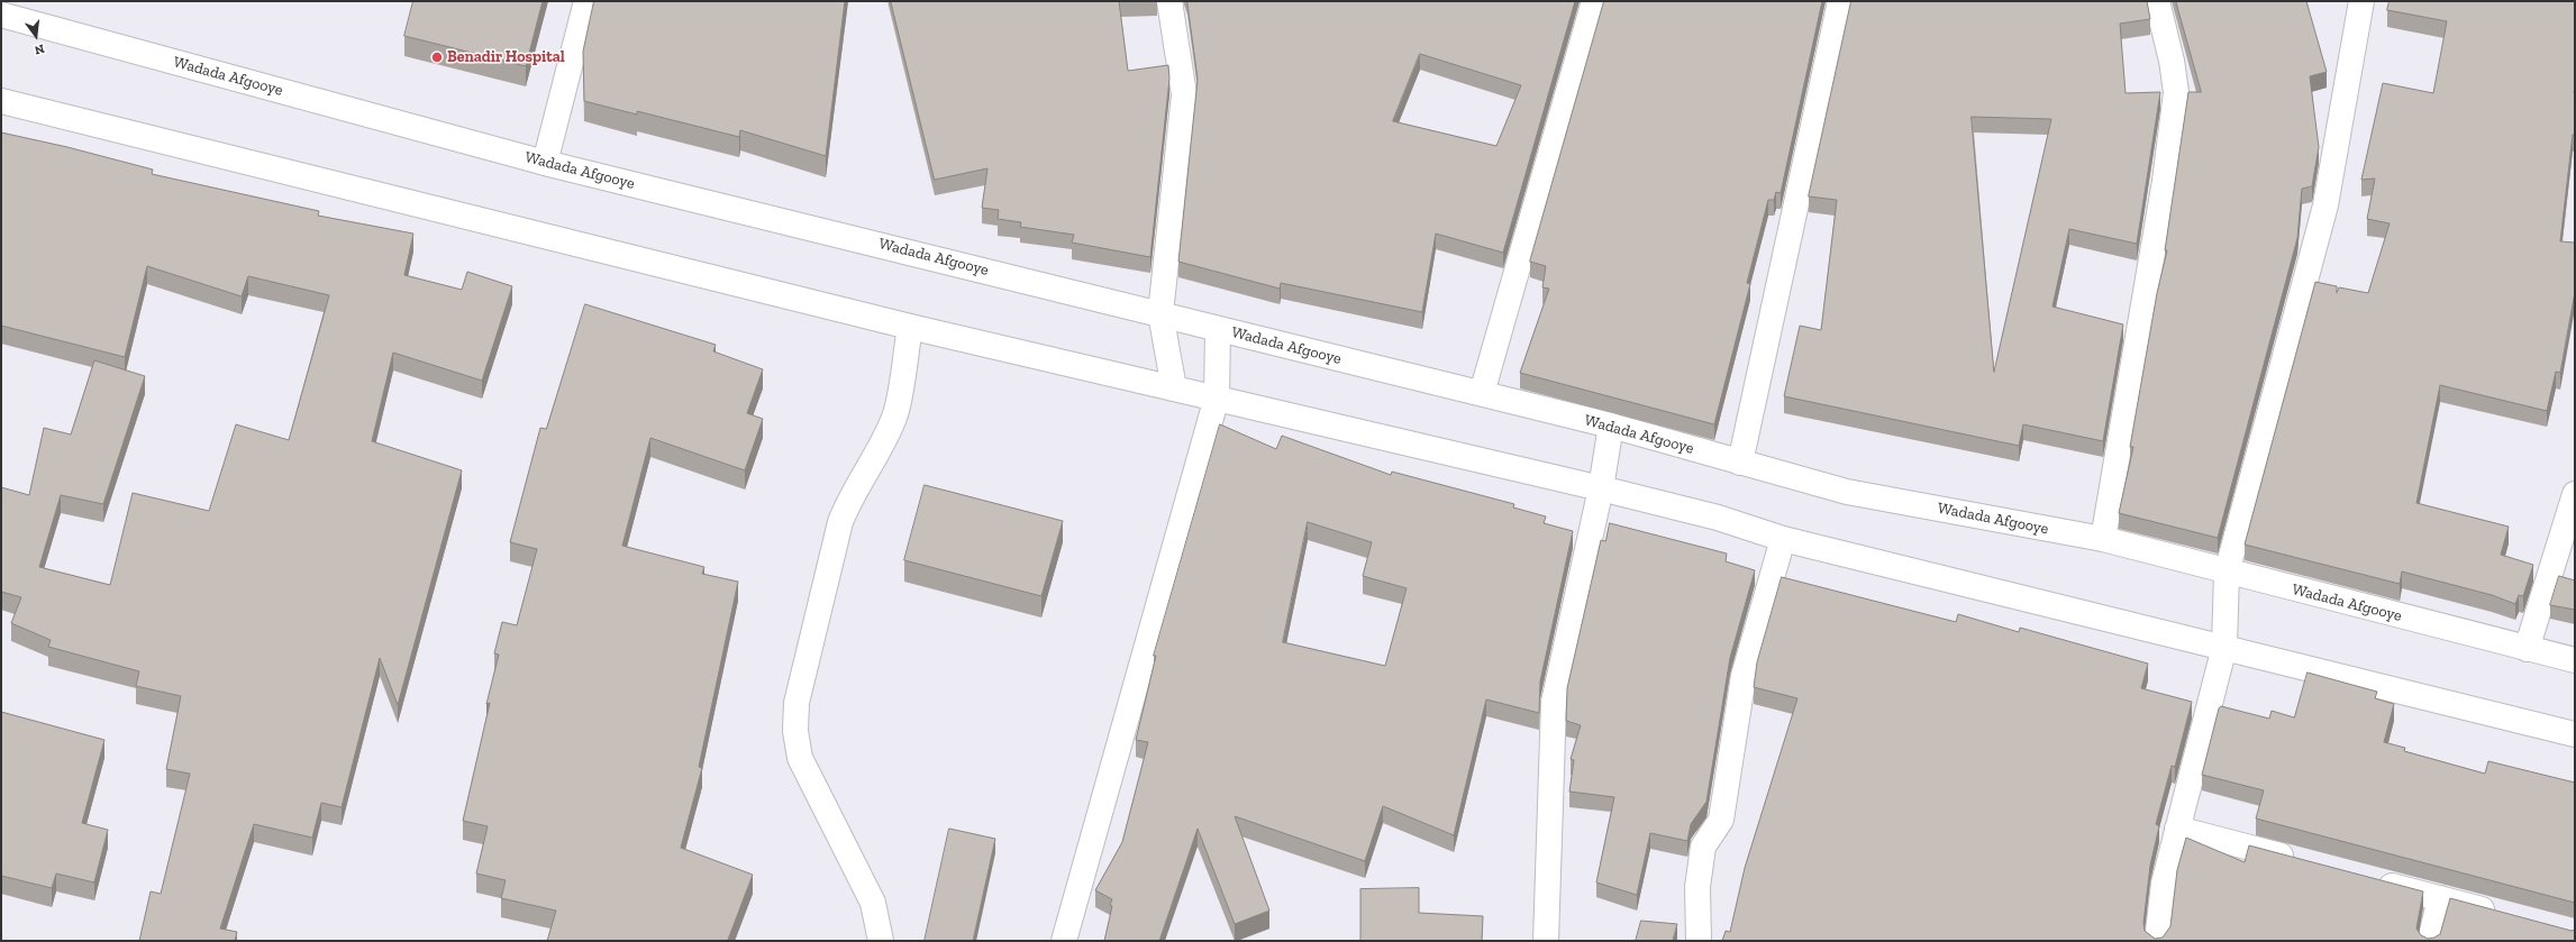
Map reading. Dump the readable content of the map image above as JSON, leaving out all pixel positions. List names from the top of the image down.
{
  "streets": {
    "main road": ["Wadada Afgooye"]
  },
  "places": ["Benadir Hospital"],
  "north": "bottom"
}
